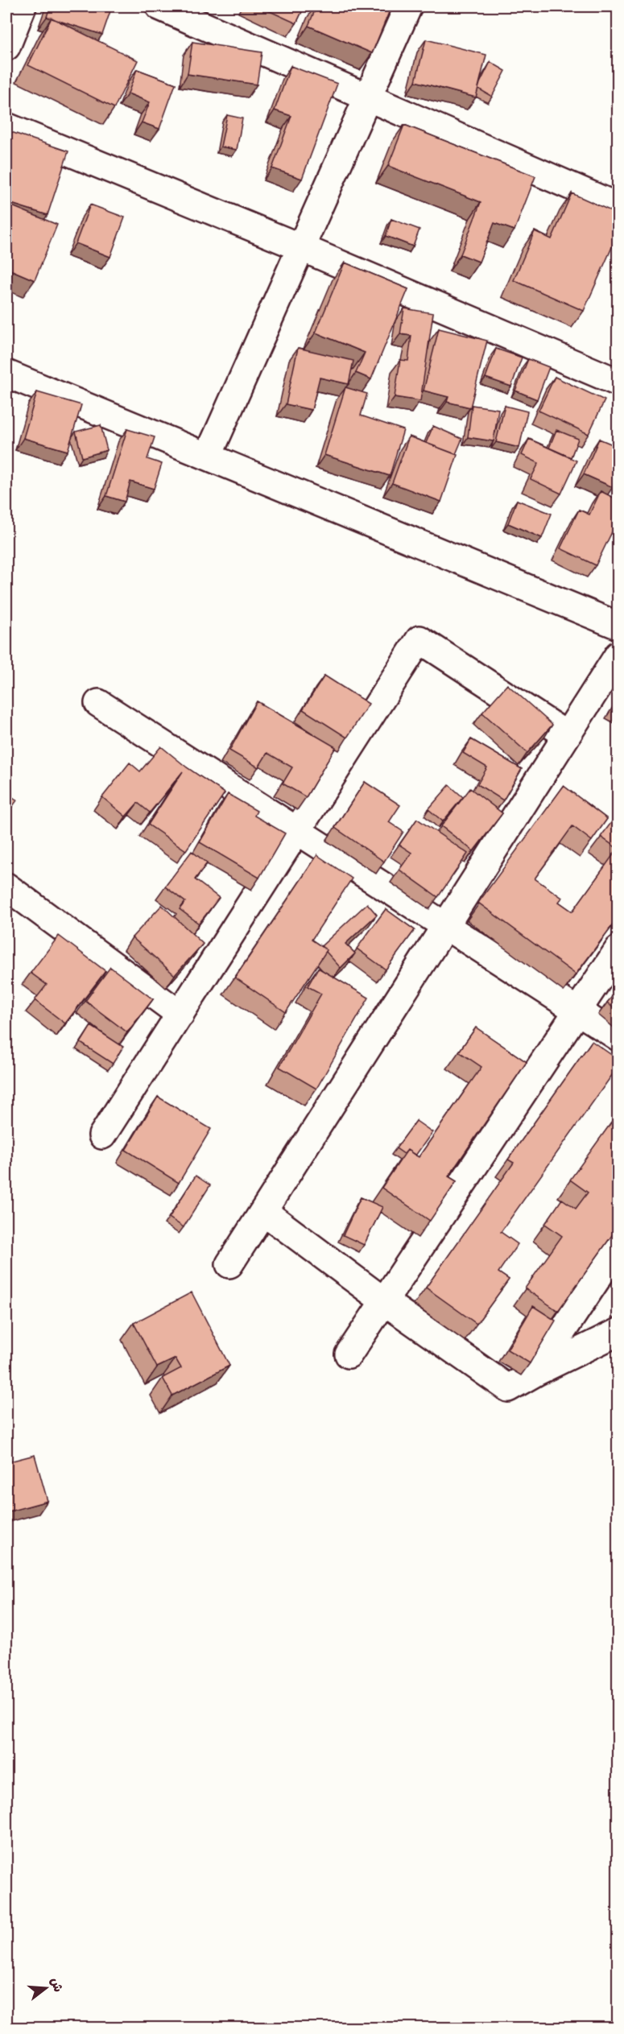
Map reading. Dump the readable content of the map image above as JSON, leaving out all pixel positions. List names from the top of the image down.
{
  "north": "right"
}
